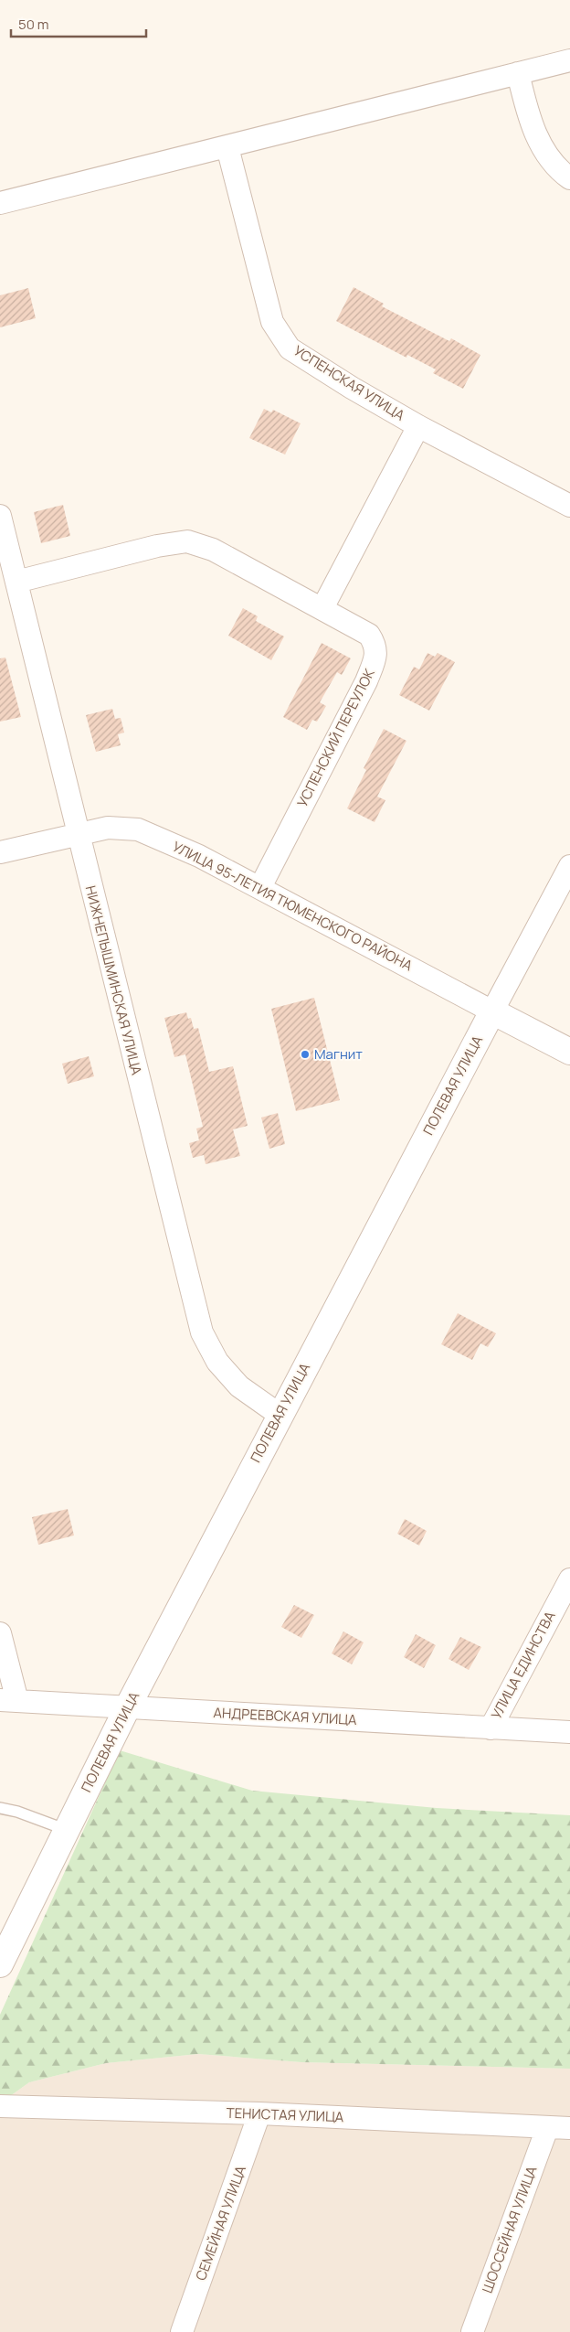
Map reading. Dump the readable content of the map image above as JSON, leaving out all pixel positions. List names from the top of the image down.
{
  "streets": {
    "street": [
      "УСПЕНСКАЯ УЛИЦА",
      "УСПЕНСКИЙ ПЕРЕУЛОК",
      "УЛИЦА 95-ЛЕТИЯ ТЮМЕНСКОГО РАЙОНА",
      "НИЖНЕПЫШМИНСКАЯ УЛИЦА",
      "ПОЛЕВАЯ УЛИЦА",
      "УЛИЦА ЕДИНСТВА",
      "АНДРЕЕВСКАЯ УЛИЦА",
      "ТЕНИСТАЯ УЛИЦА",
      "СЕМЕЙНАЯ УЛИЦА",
      "ШОССЕЙНАЯ УЛИЦА"
    ]
  },
  "crossings": [
    ["УСПЕНСКИЙ ПЕРЕУЛОК", "УЛИЦА 95-ЛЕТИЯ ТЮМЕНСКОГО РАЙОНА"],
    ["УСПЕНСКИЙ ПЕРЕУЛОК", "НИЖНЕПЫШМИНСКАЯ УЛИЦА"],
    ["УЛИЦА 95-ЛЕТИЯ ТЮМЕНСКОГО РАЙОНА", "НИЖНЕПЫШМИНСКАЯ УЛИЦА"],
    ["УЛИЦА 95-ЛЕТИЯ ТЮМЕНСКОГО РАЙОНА", "ПОЛЕВАЯ УЛИЦА"],
    ["НИЖНЕПЫШМИНСКАЯ УЛИЦА", "ПОЛЕВАЯ УЛИЦА"],
    ["ПОЛЕВАЯ УЛИЦА", "АНДРЕЕВСКАЯ УЛИЦА"],
    ["УЛИЦА ЕДИНСТВА", "АНДРЕЕВСКАЯ УЛИЦА"],
    ["ТЕНИСТАЯ УЛИЦА", "СЕМЕЙНАЯ УЛИЦА"],
    ["ТЕНИСТАЯ УЛИЦА", "ШОССЕЙНАЯ УЛИЦА"]
  ],
  "places": ["Магнит"],
  "scale_bar": "50 m"
}
